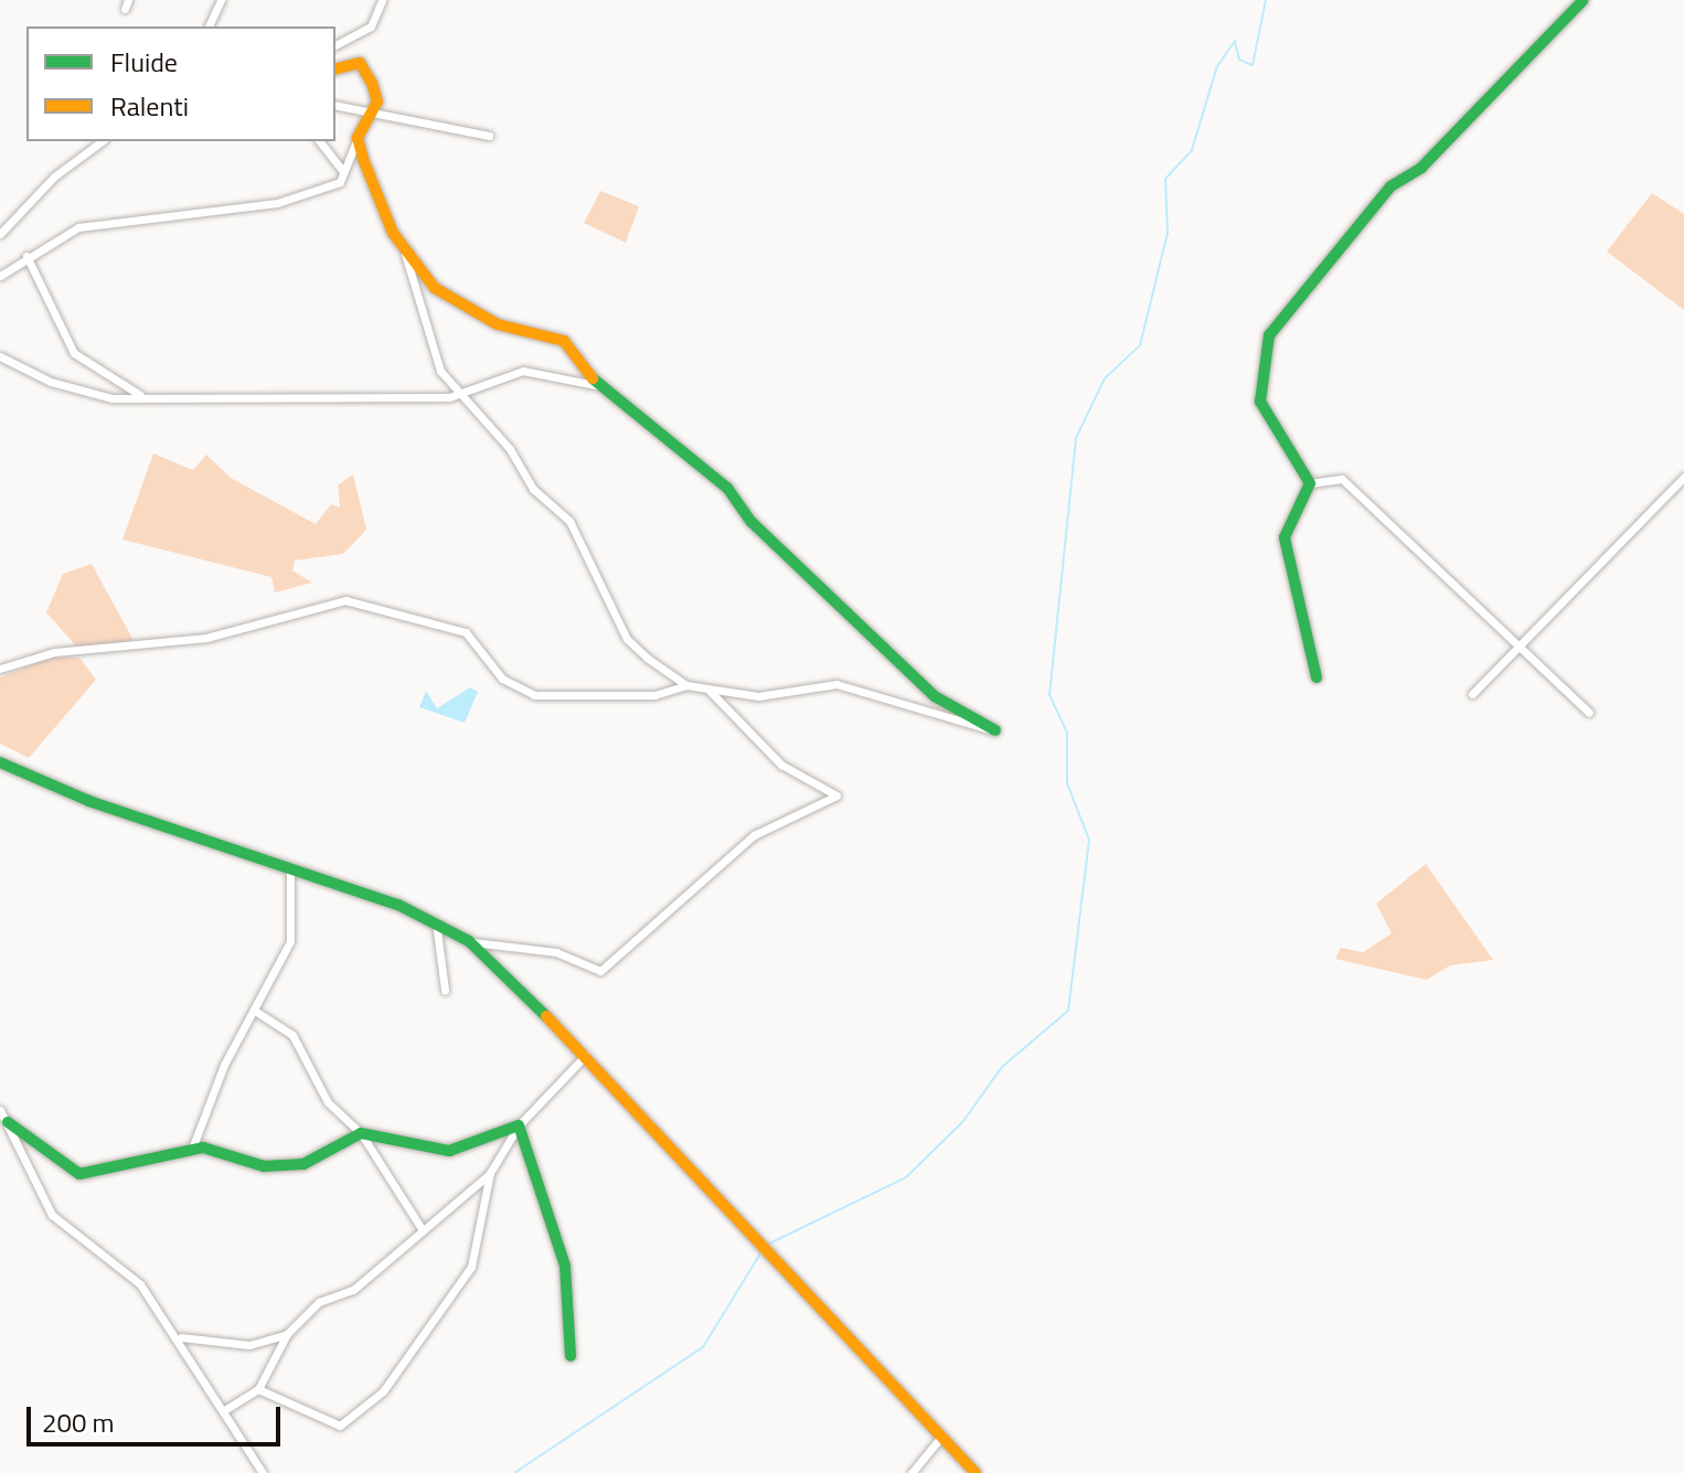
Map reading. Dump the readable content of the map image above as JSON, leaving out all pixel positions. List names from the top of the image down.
{
  "legend": ["Fluide", "Ralenti"],
  "scale_bar": "200 m"
}
